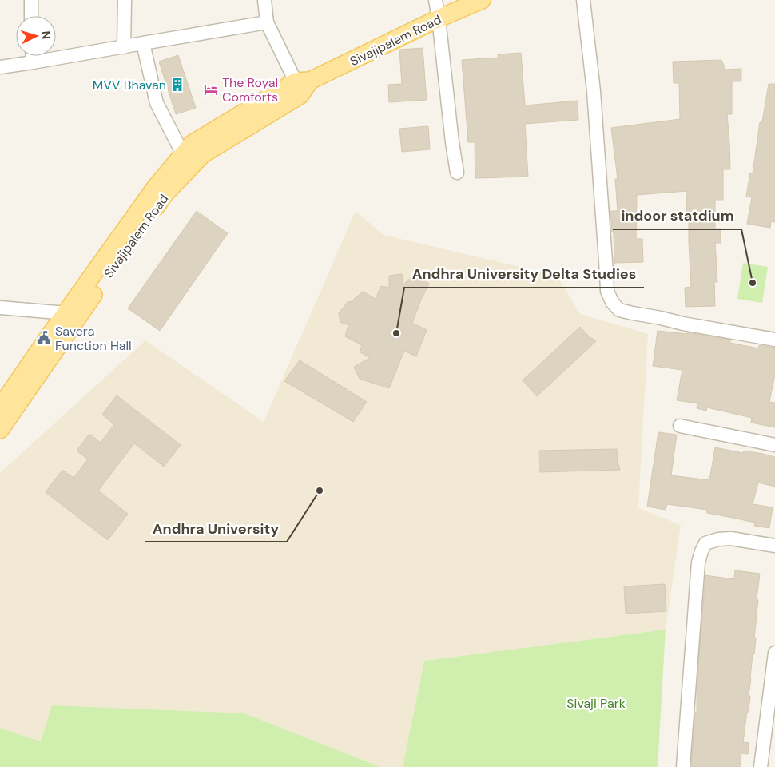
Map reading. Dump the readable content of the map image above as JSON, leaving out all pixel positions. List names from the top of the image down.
{
  "streets": {
    "main road": ["Sivajipalem Road"]
  },
  "parks": ["Sivaji Park"],
  "places": {
    "building": ["MVV Bhavan"],
    "hotel": ["The Royal Comforts"],
    "other": ["indoor statdium", "Andhra University Delta Studies", "Andhra University"],
    "public building": ["Savera Function Hall"]
  },
  "north": "right"
}
